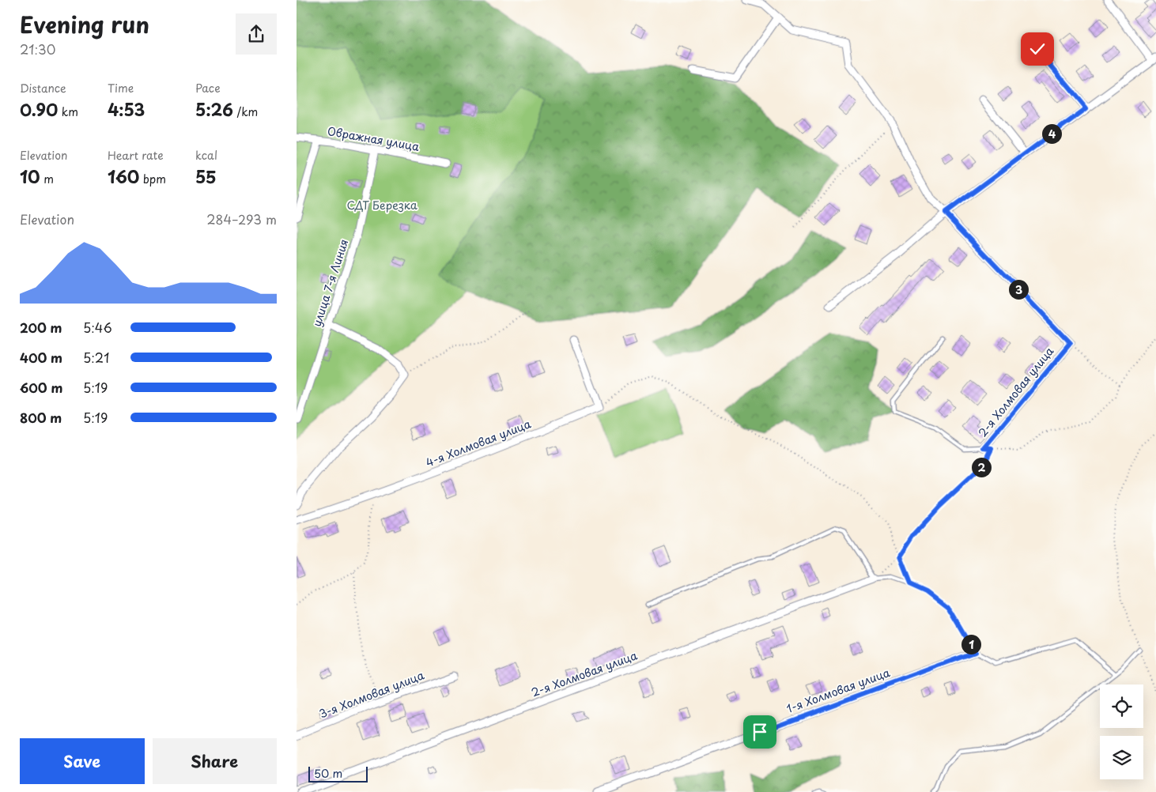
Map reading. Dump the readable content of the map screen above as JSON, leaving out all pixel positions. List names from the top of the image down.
{
  "streets": {
    "street": [
      "Овражная улица",
      "улица 7-я Линия",
      "2-я Холмовая улица",
      "4-я Холмовая улица",
      "1-я Холмовая улица",
      "3-я Холмовая улица"
    ]
  },
  "crossings": [
    ["Овражная улица", "улица 7-я Линия"]
  ],
  "parks": ["СДТ Березка"],
  "scale_bar": "50 m",
  "page": {
    "heading": ["Evening run", "21:30"],
    "stats": [
      ["Distance", "0.90 km"],
      ["Time", "4:53"],
      ["Pace", "5:26 /km"],
      ["Elevation", "10 m"],
      ["Heart rate", "160 bpm"],
      ["kcal", "55"]
    ],
    "pins": [
      "4",
      "3",
      "2",
      "1"
    ],
    "chart": ["Elevation", "284–293 m"],
    "list": [
      {
        "name": "200 m",
        "note": "5:46"
      },
      {
        "name": "400 m",
        "note": "5:21"
      },
      {
        "name": "600 m",
        "note": "5:19"
      },
      {
        "name": "800 m",
        "note": "5:19"
      }
    ],
    "buttons": ["Save", "Share"],
    "scale": "50 m"
  }
}
